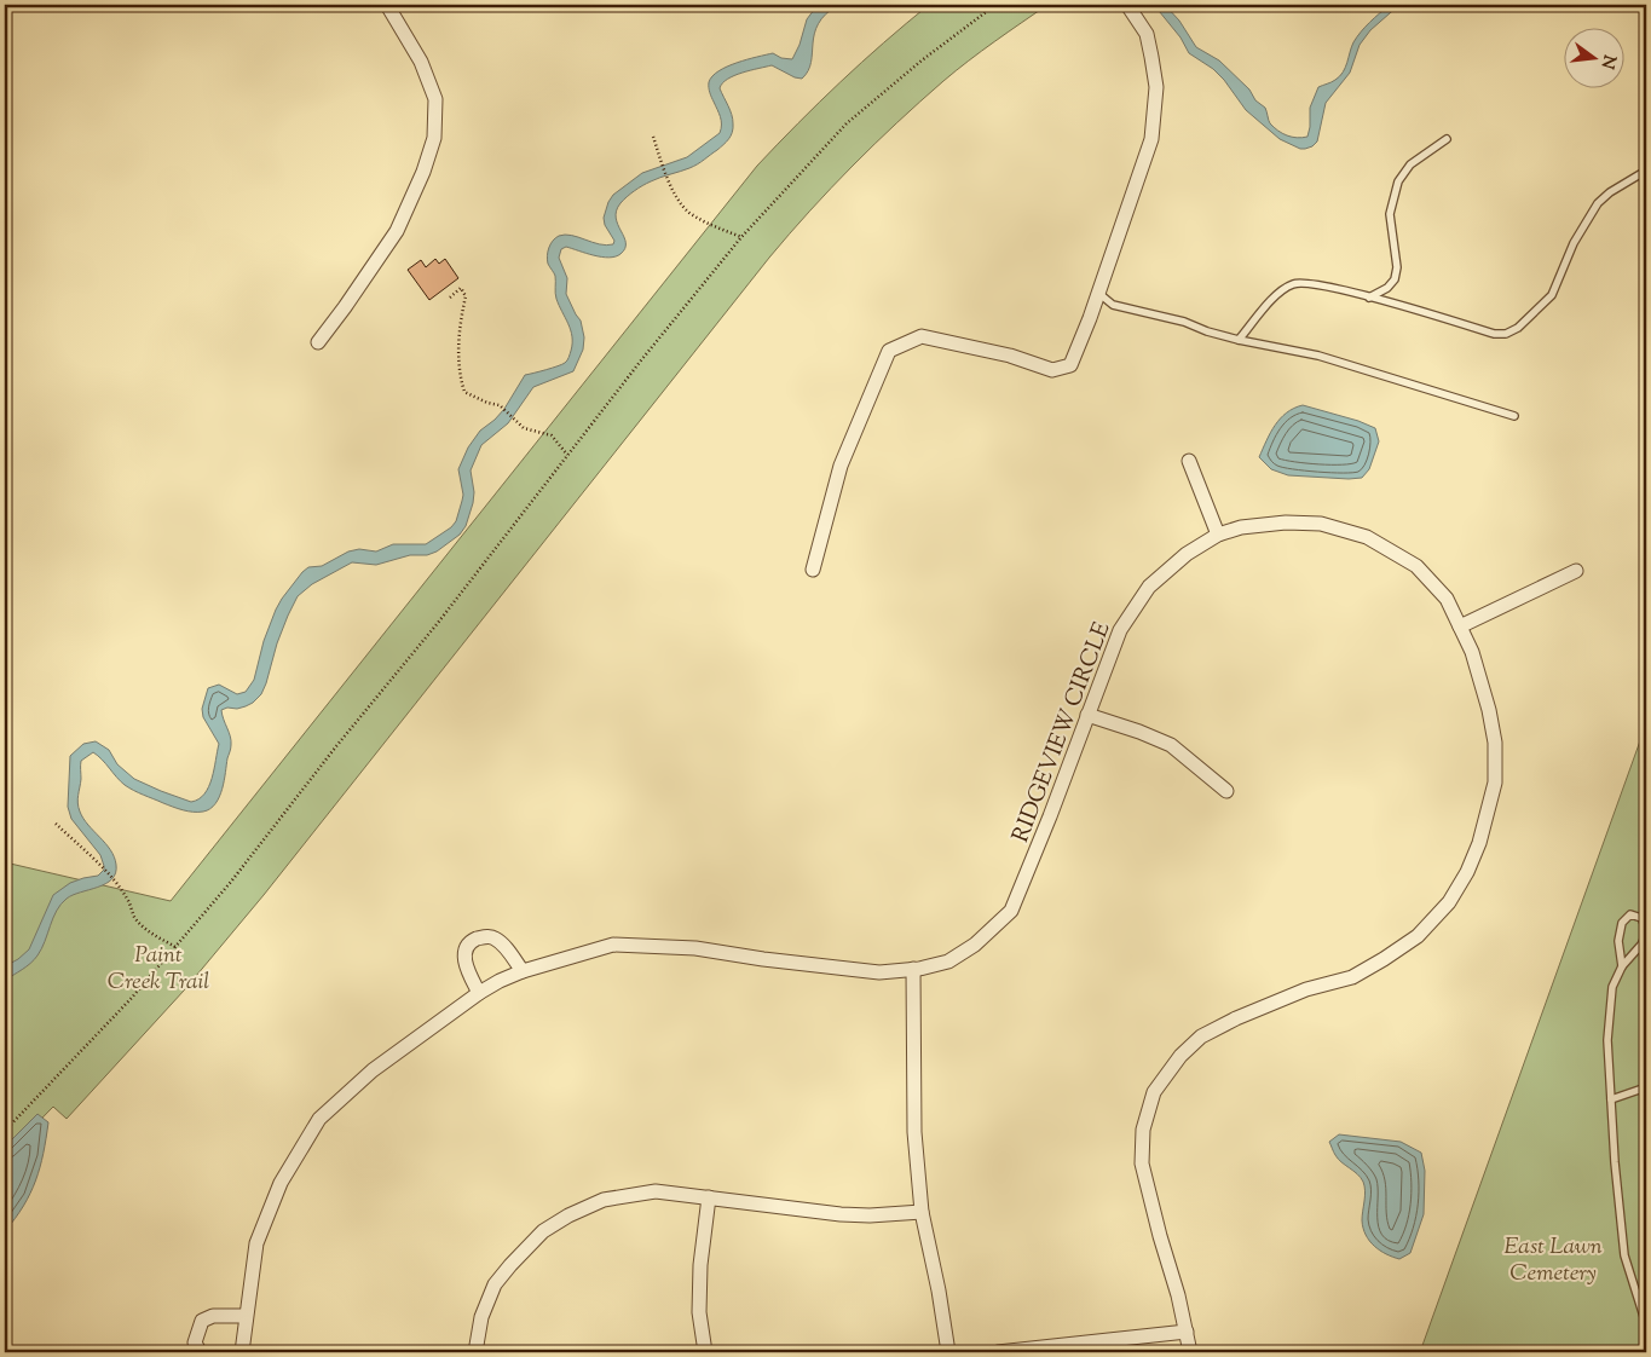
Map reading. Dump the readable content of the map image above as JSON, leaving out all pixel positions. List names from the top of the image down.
{
  "streets": {
    "street": ["RIDGEVIEW CIRCLE"]
  },
  "parks": ["Paint Creek Trail", "East Lawn Cemetery"],
  "north": "right"
}
